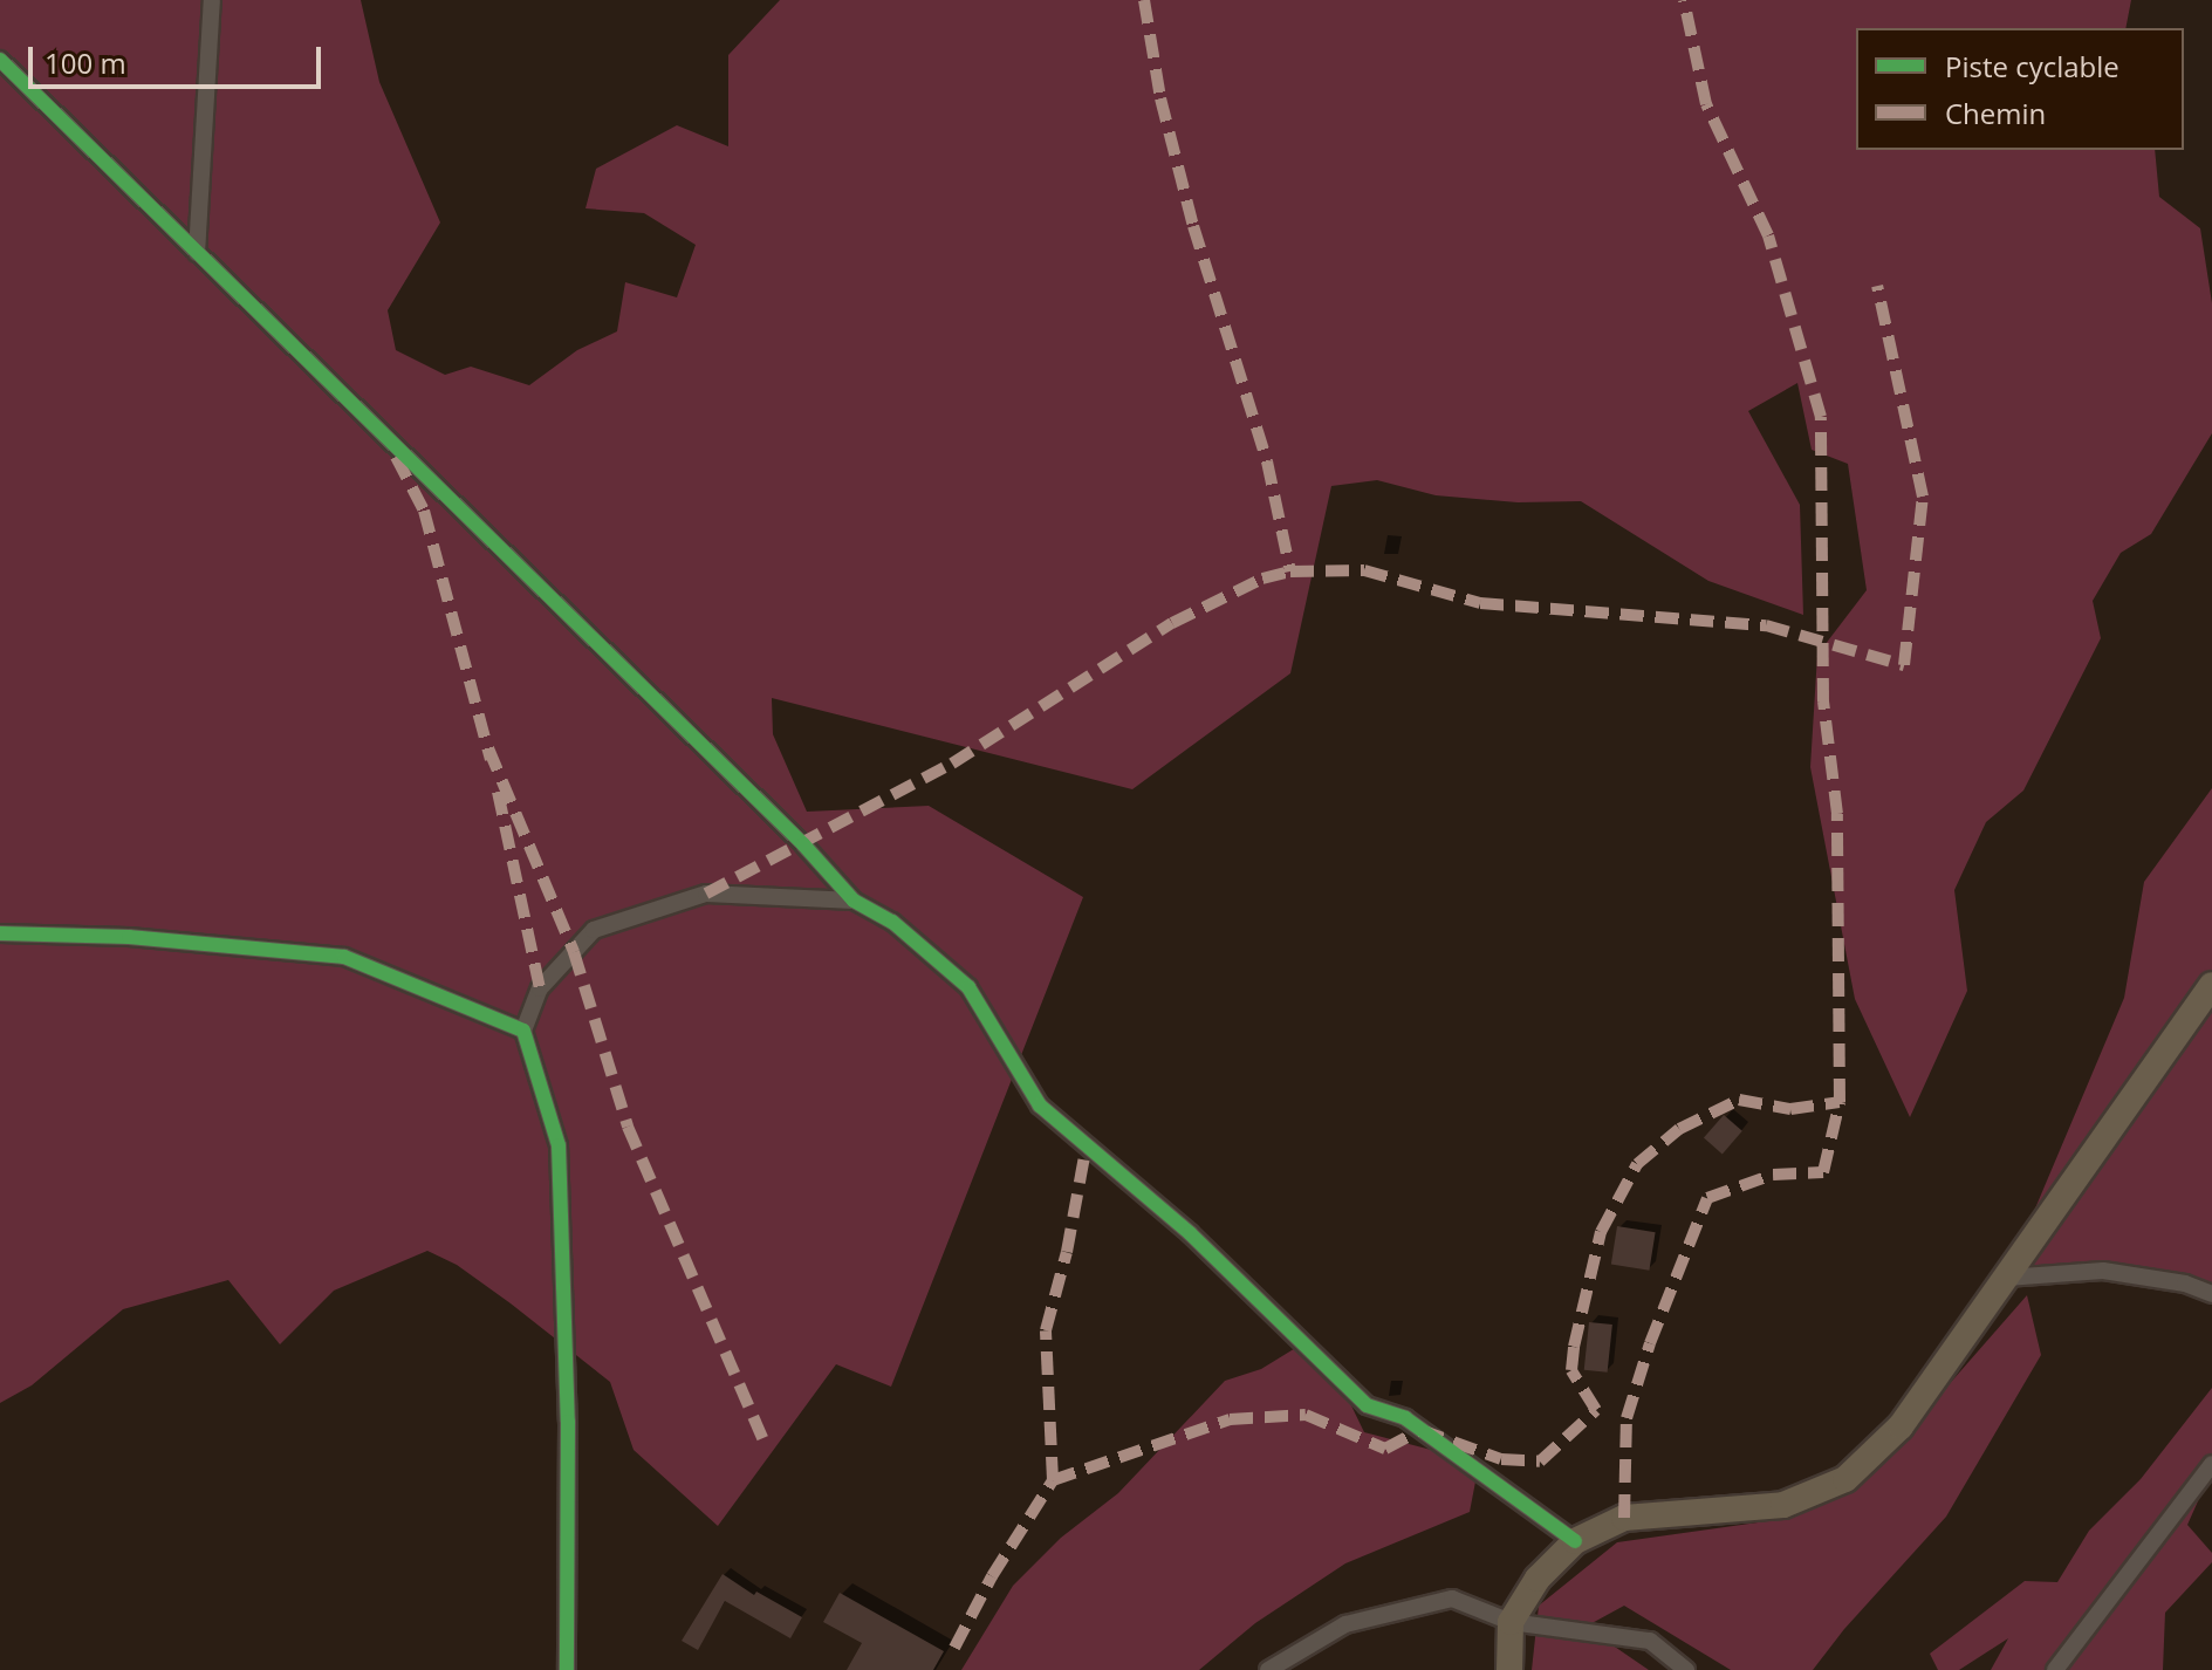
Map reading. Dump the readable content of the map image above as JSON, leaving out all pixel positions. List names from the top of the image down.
{
  "legend": ["Piste cyclable", "Chemin"],
  "scale_bar": "100 m"
}
